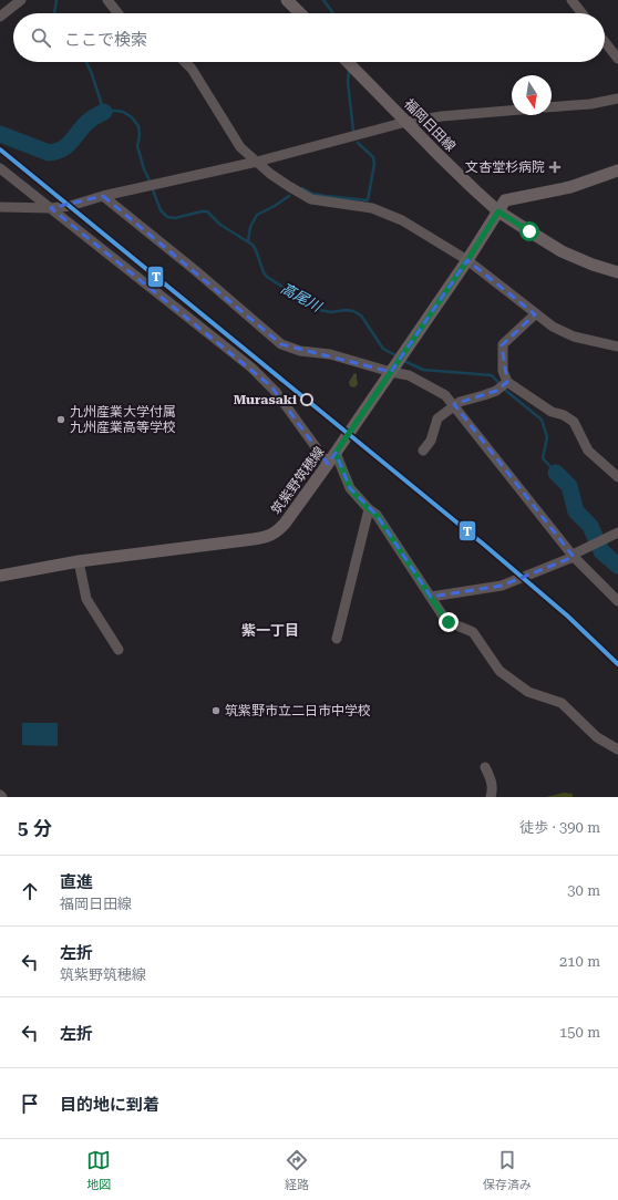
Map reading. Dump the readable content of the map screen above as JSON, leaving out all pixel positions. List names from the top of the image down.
{
  "streets": {
    "main road": ["福岡日田線", "筑紫野筑穂線"]
  },
  "crossings": [
    ["福岡日田線", "筑紫野筑穂線"]
  ],
  "districts": ["紫一丁目"],
  "water": ["高尾川"],
  "places": {
    "health": ["文杏堂杉病院"],
    "other": ["Murasaki", "九州産業大学付属 九州産業高等学校", "筑紫野市立二日市中学校"]
  },
  "lines": ["transit line T"],
  "north": "bottom",
  "page": {
    "search": "ここで検索",
    "heading": ["5 分", "徒歩 · 390 m"],
    "list": [
      ["直進", "福岡日田線", "30 m"],
      ["左折", "筑紫野筑穂線", "210 m"],
      ["左折", "150 m"],
      "目的地に到着"
    ],
    "nav": ["地図", "経路", "保存済み"]
  }
}
